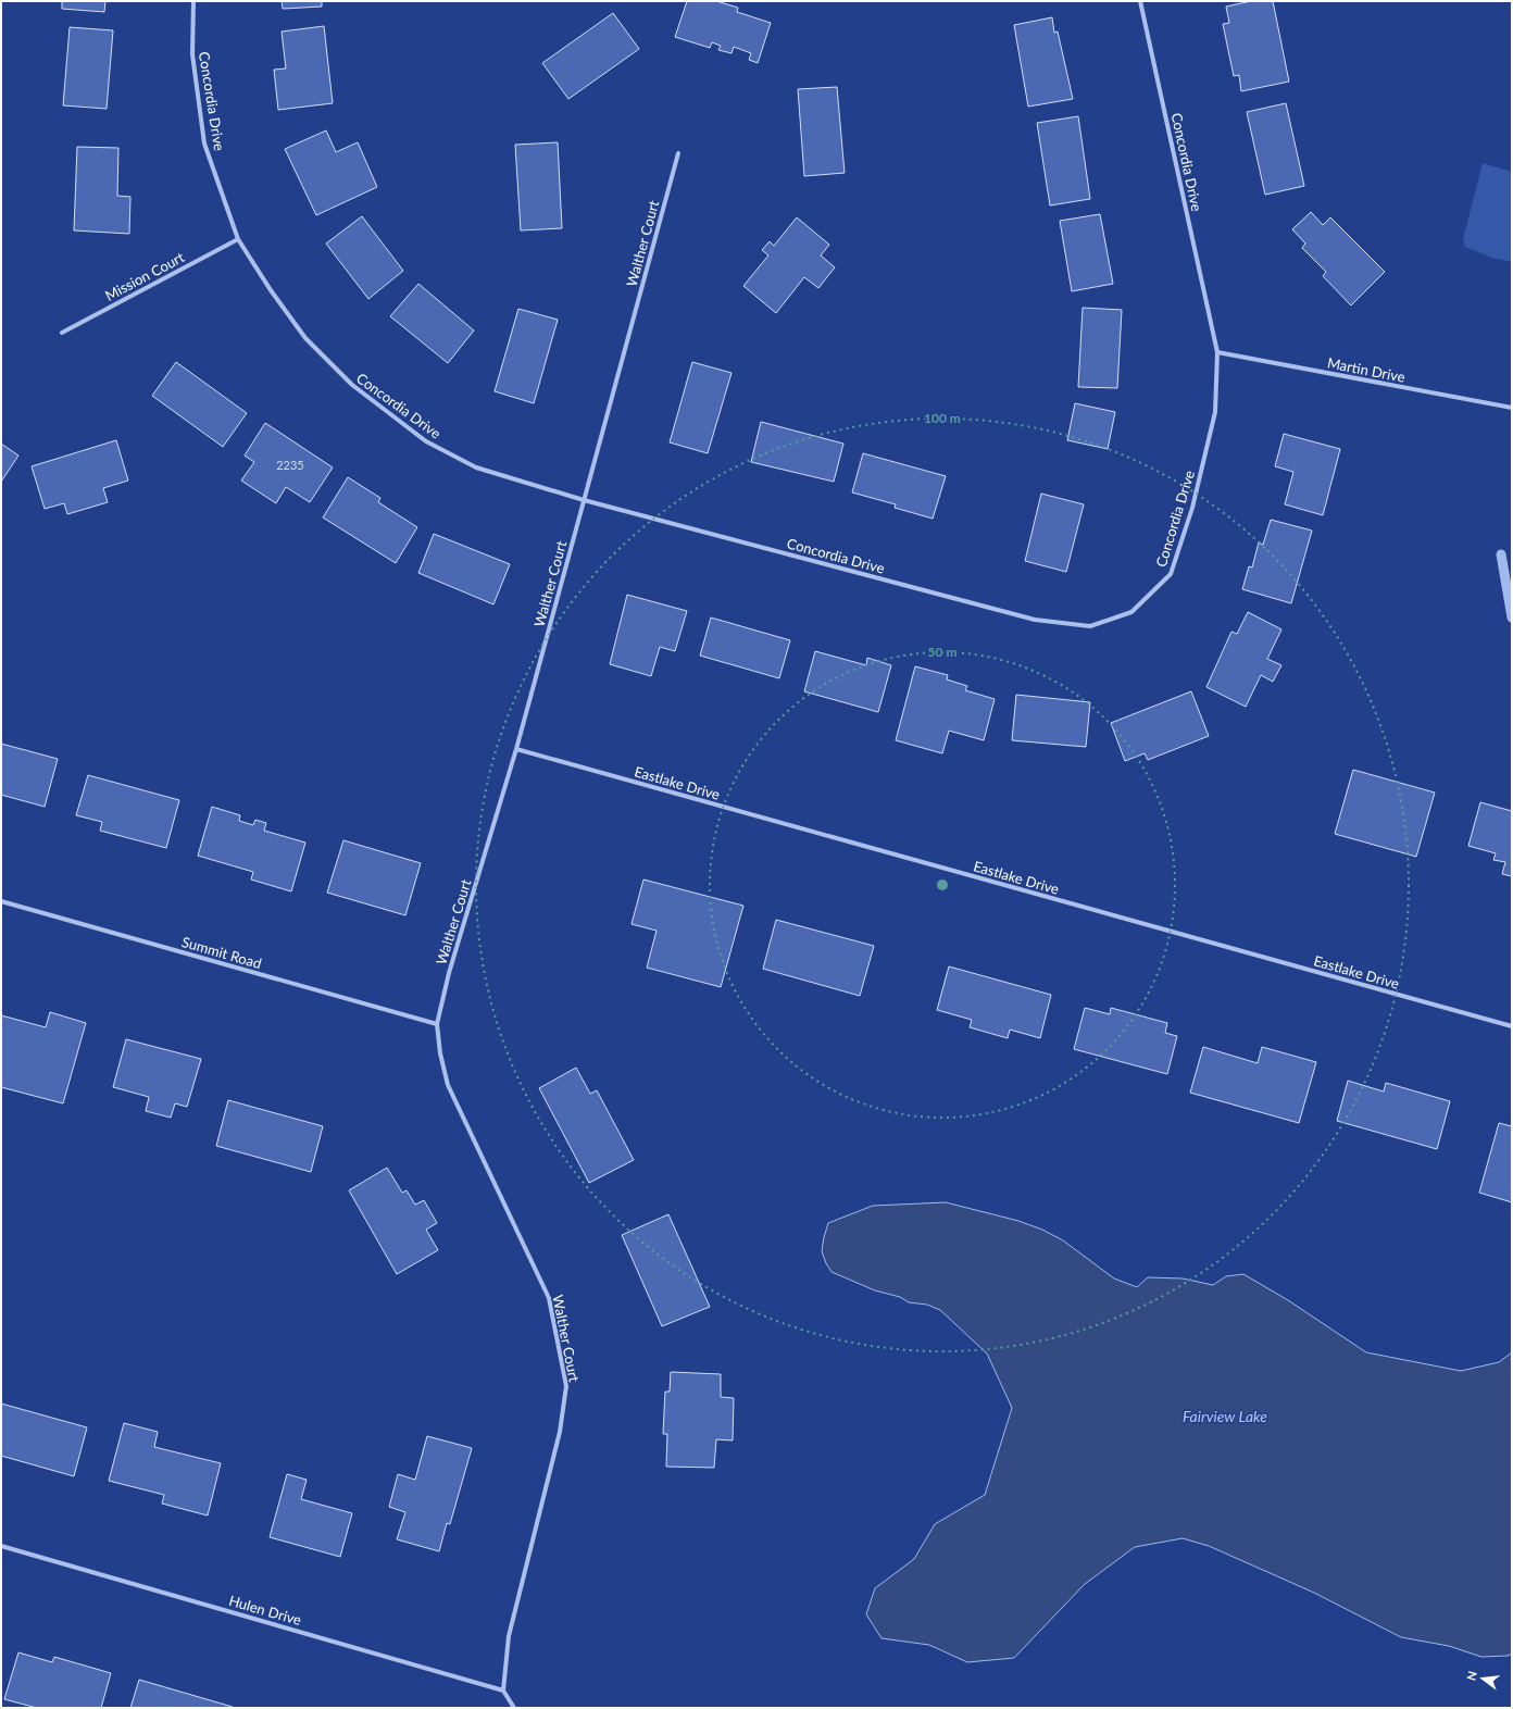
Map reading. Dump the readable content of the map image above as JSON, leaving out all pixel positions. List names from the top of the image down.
{
  "streets": {
    "street": [
      "Concordia Drive",
      "Walther Court",
      "Mission Court",
      "Martin Drive",
      "Eastlake Drive",
      "Summit Road",
      "Hulen Drive"
    ]
  },
  "crossings": [
    ["Concordia Drive", "Walther Court"],
    ["Concordia Drive", "Mission Court"],
    ["Concordia Drive", "Martin Drive"],
    ["Walther Court", "Eastlake Drive"],
    ["Walther Court", "Summit Road"],
    ["Walther Court", "Hulen Drive"]
  ],
  "water": ["Fairview Lake"],
  "house_numbers": ["2235"],
  "north": "left",
  "rings": ["100 m", "50 m"]
}
